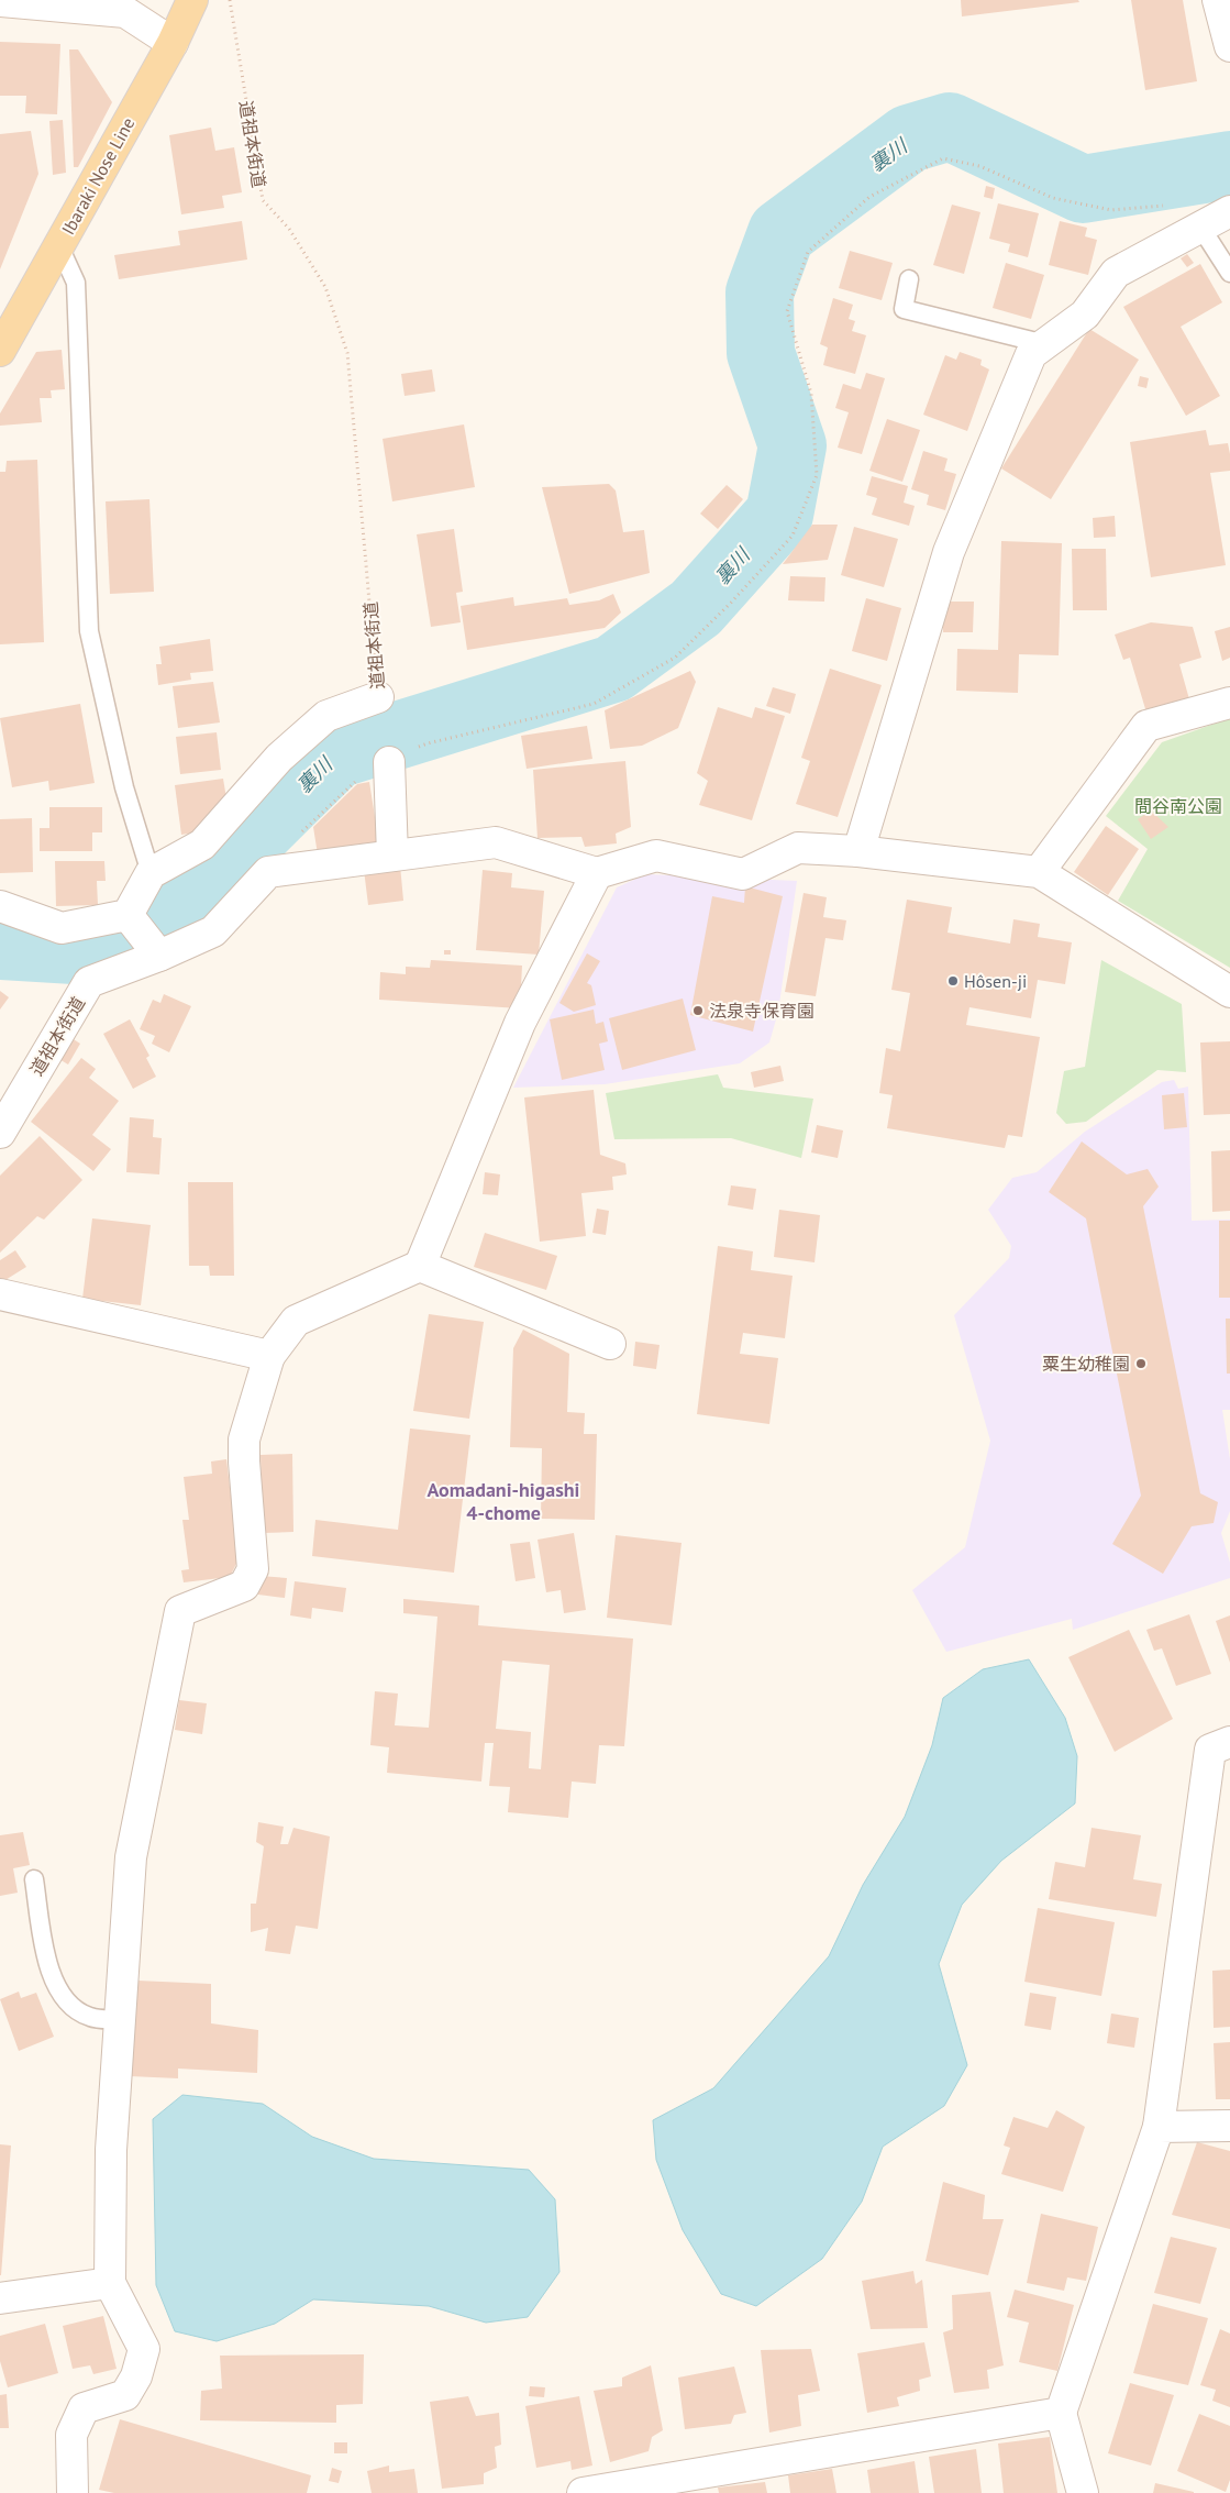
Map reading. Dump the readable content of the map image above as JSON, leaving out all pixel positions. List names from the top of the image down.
{
  "streets": {
    "main road": ["Ibaraki Nose Line"],
    "street": ["道祖本街道"]
  },
  "districts": ["Aomadani-higashi 4-chome"],
  "water": ["裏川"],
  "parks": ["間谷南公園"],
  "places": ["Hôsen-ji", "法泉寺保育園", "粟生幼稚園"]
}
